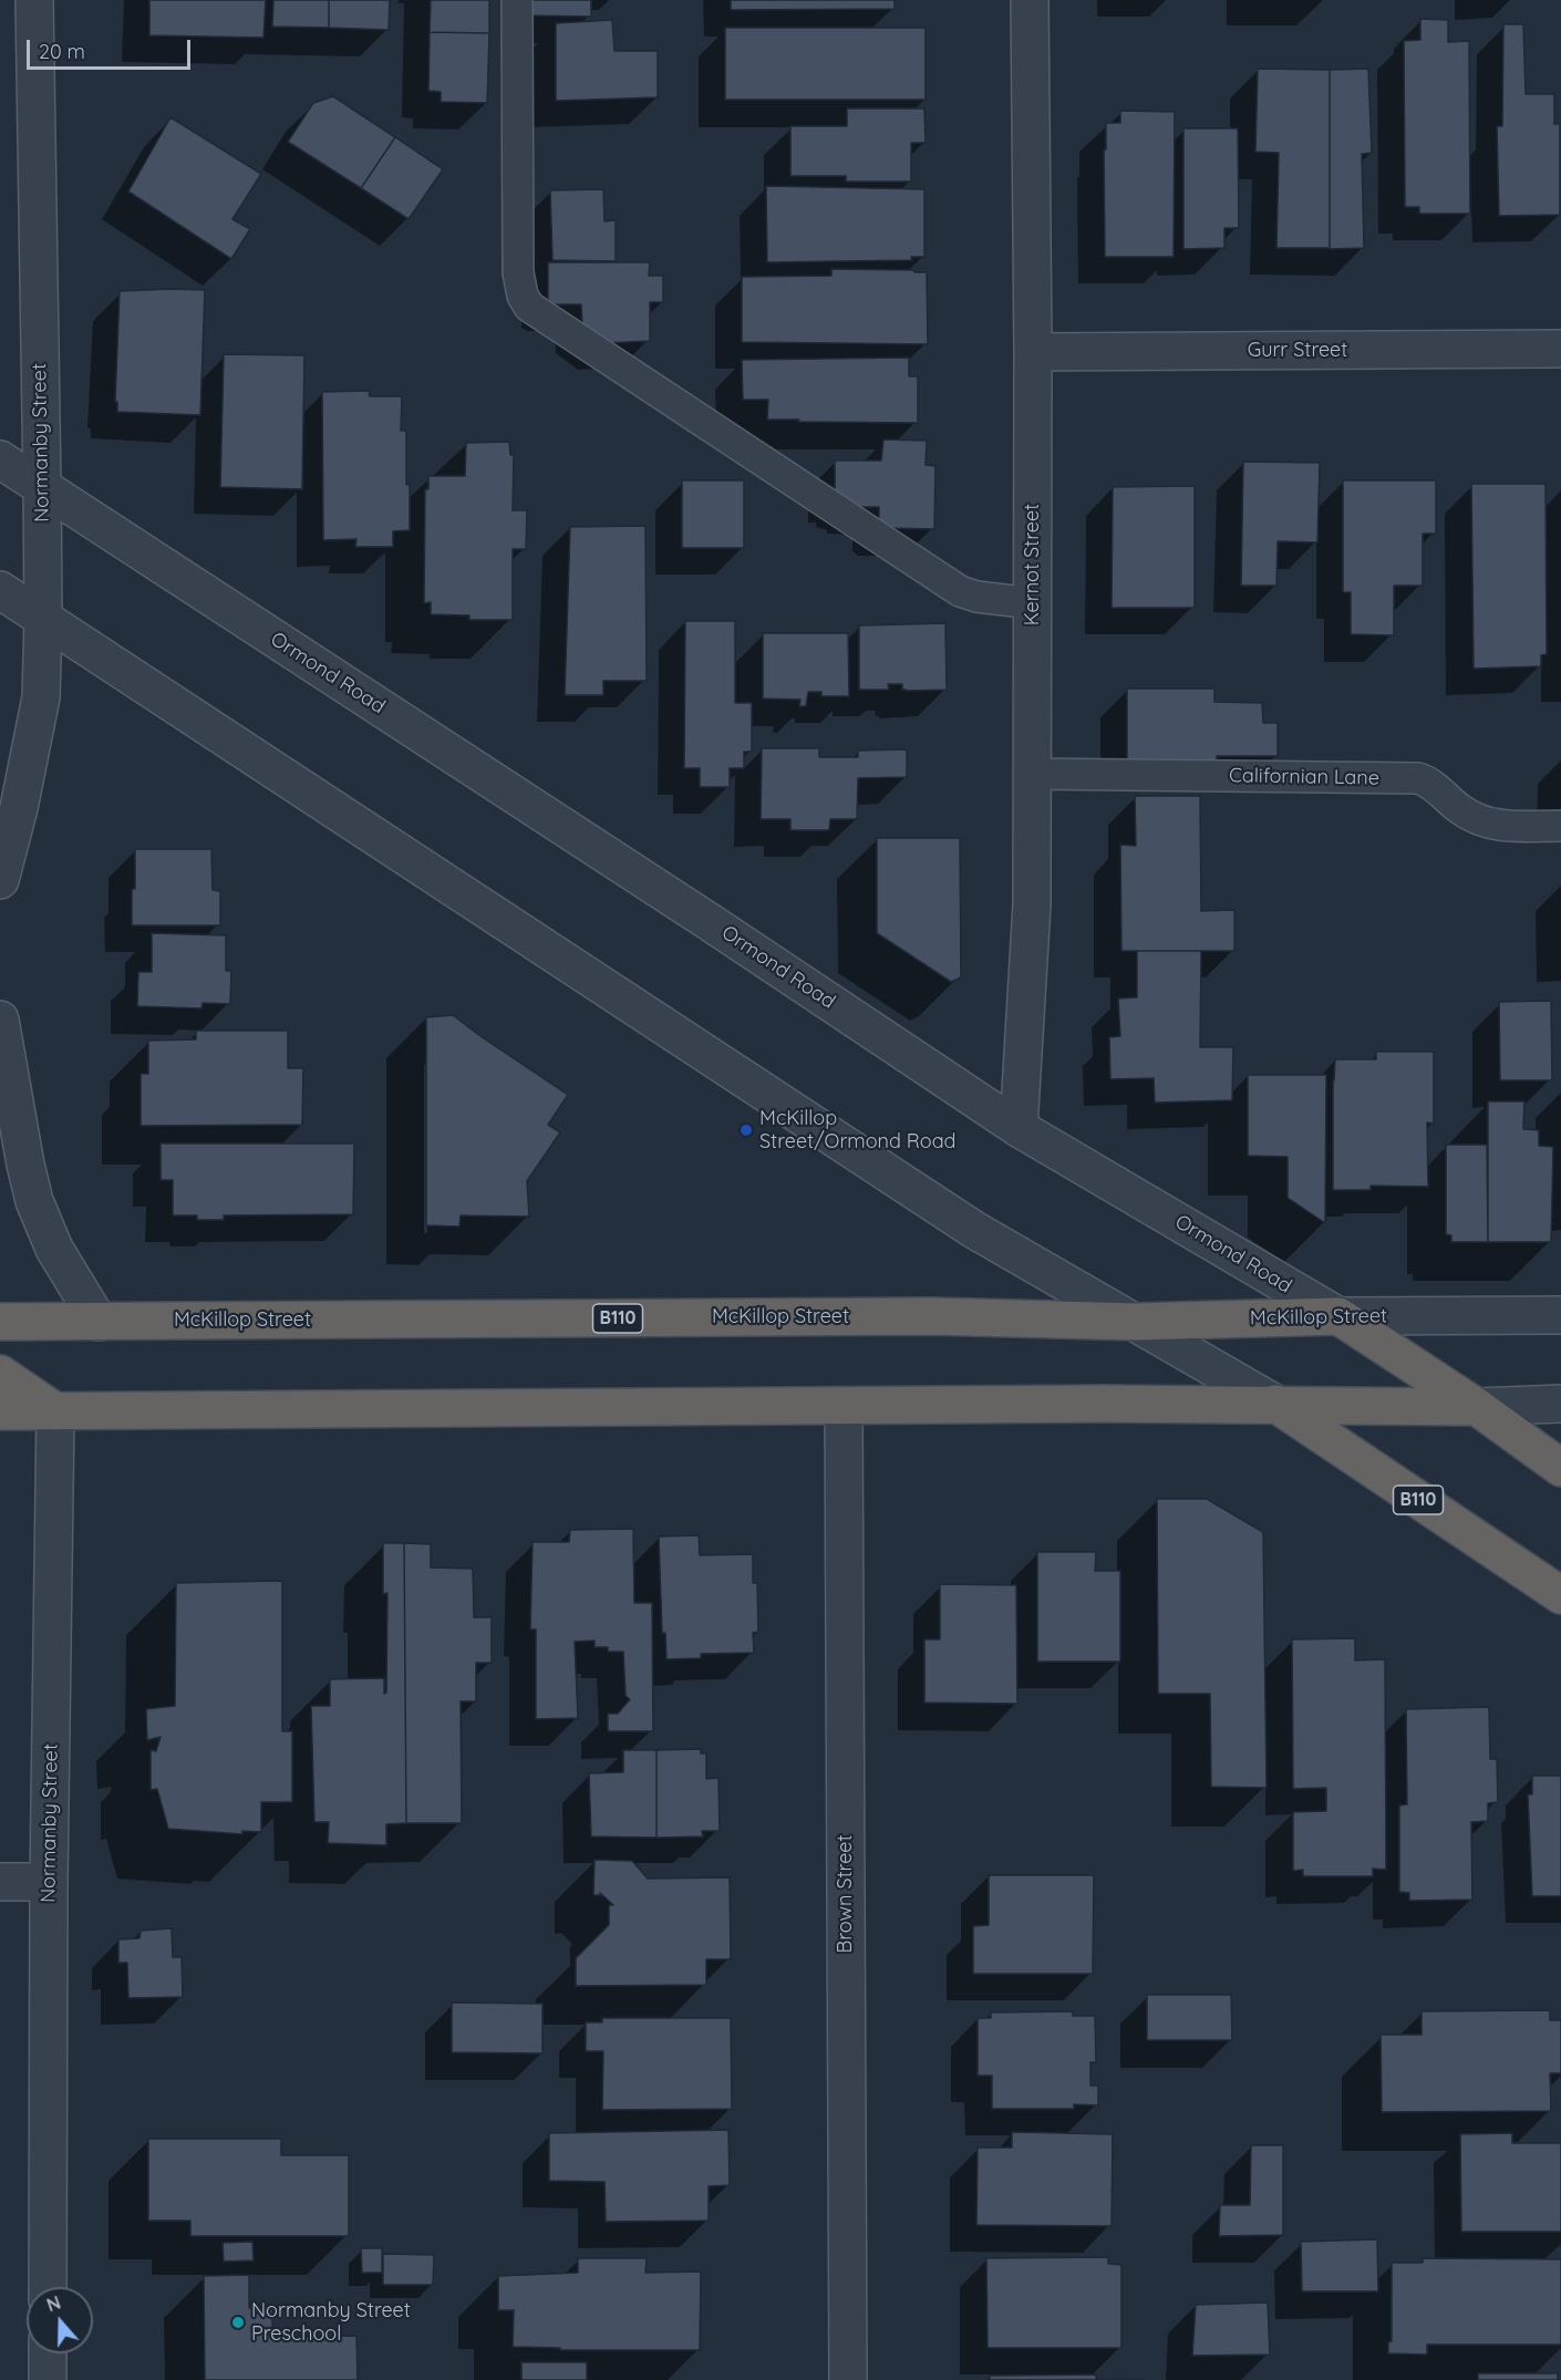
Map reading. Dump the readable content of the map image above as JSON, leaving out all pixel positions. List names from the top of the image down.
{
  "streets": {
    "highway": ["Ormond Road", "McKillop Street", "B110"],
    "street": [
      "Gurr Street",
      "Normanby Street",
      "Kernot Street",
      "Brown Street"
    ],
    "lane": ["Californian Lane"]
  },
  "crossings": [
    ["Gurr Street", "Kernot Street"],
    ["Normanby Street", "Ormond Road"],
    ["Kernot Street", "Ormond Road"],
    ["Kernot Street", "Californian Lane"],
    ["Ormond Road", "McKillop Street"]
  ],
  "places": ["McKillop Street/Ormond Road", "Normanby Street Preschool"],
  "scale_bar": "20 m",
  "north": "top"
}
